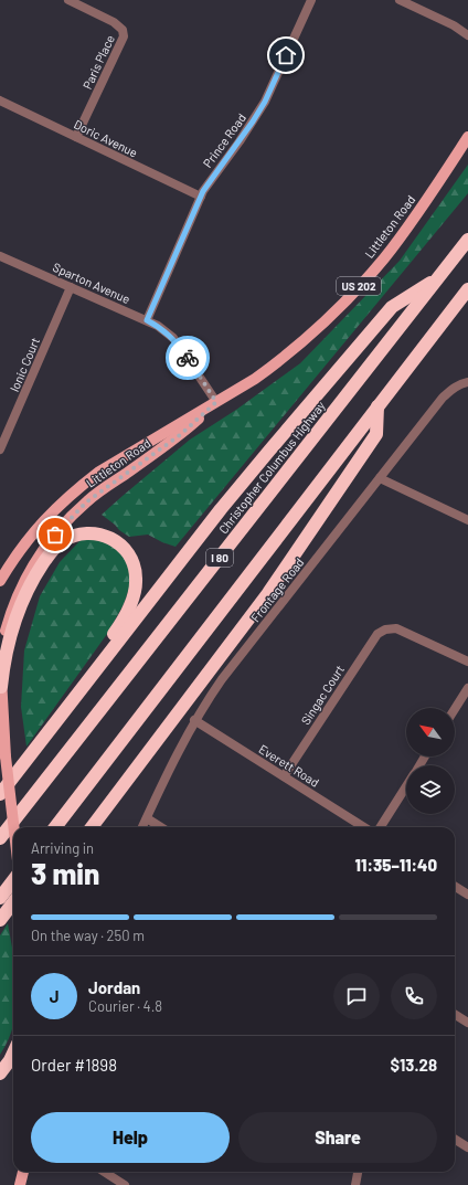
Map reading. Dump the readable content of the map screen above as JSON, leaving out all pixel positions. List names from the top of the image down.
{
  "streets": {
    "highway": ["Christopher Columbus Highway", "I 80"],
    "main road": ["Littleton Road", "US 202"],
    "street": [
      "Paris Place",
      "Doric Avenue",
      "Prince Road",
      "Sparton Avenue",
      "Ionic Court",
      "Frontage Road",
      "Singac Court",
      "Everett Road"
    ]
  },
  "crossings": [
    ["Paris Place", "Doric Avenue"],
    ["Doric Avenue", "Prince Road"],
    ["Prince Road", "Sparton Avenue"],
    ["Littleton Road", "Sparton Avenue"],
    ["Sparton Avenue", "Ionic Court"],
    ["Frontage Road", "Everett Road"],
    ["Singac Court", "Everett Road"]
  ],
  "north": "top left",
  "page": {
    "heading": ["3 min", "Arriving in", "11:35–11:40"],
    "panel": [
      "Jordan",
      "Courier · 4.8",
      "Order #1898",
      "$13.28"
    ],
    "bar": "On the way · 250 m",
    "round": "J",
    "buttons": ["Help", "Share"]
  }
}
